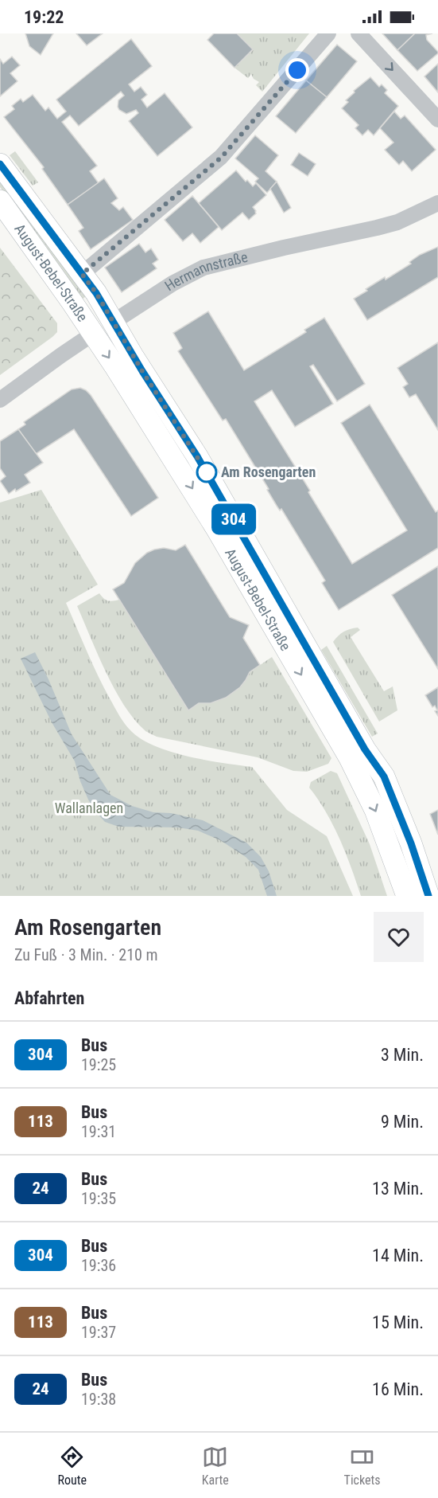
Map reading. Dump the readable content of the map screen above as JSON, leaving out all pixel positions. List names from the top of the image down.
{
  "streets": {
    "main road": ["August-Bebel-Straße", "Hermannstraße"]
  },
  "crossings": [
    ["August-Bebel-Straße", "Hermannstraße"]
  ],
  "parks": ["Wallanlagen"],
  "places": ["Am Rosengarten"],
  "lines": ["bus line 304"],
  "page": {
    "status": "19:22",
    "on_map": "304",
    "heading": [
      ["Am Rosengarten", "Zu Fuß · 3 Min. · 210 m"],
      "Abfahrten"
    ],
    "list": [
      {
        "mark": "304",
        "name": "Bus",
        "note": "19:25",
        "value": "3 Min."
      },
      {
        "mark": "113",
        "name": "Bus",
        "note": "19:31",
        "value": "9 Min."
      },
      {
        "mark": "24",
        "name": "Bus",
        "note": "19:35",
        "value": "13 Min."
      },
      {
        "mark": "304",
        "name": "Bus",
        "note": "19:36",
        "value": "14 Min."
      },
      {
        "mark": "113",
        "name": "Bus",
        "note": "19:37",
        "value": "15 Min."
      },
      {
        "mark": "24",
        "name": "Bus",
        "note": "19:38",
        "value": "16 Min."
      }
    ],
    "tabs": ["Route", "Karte", "Tickets"]
  }
}
